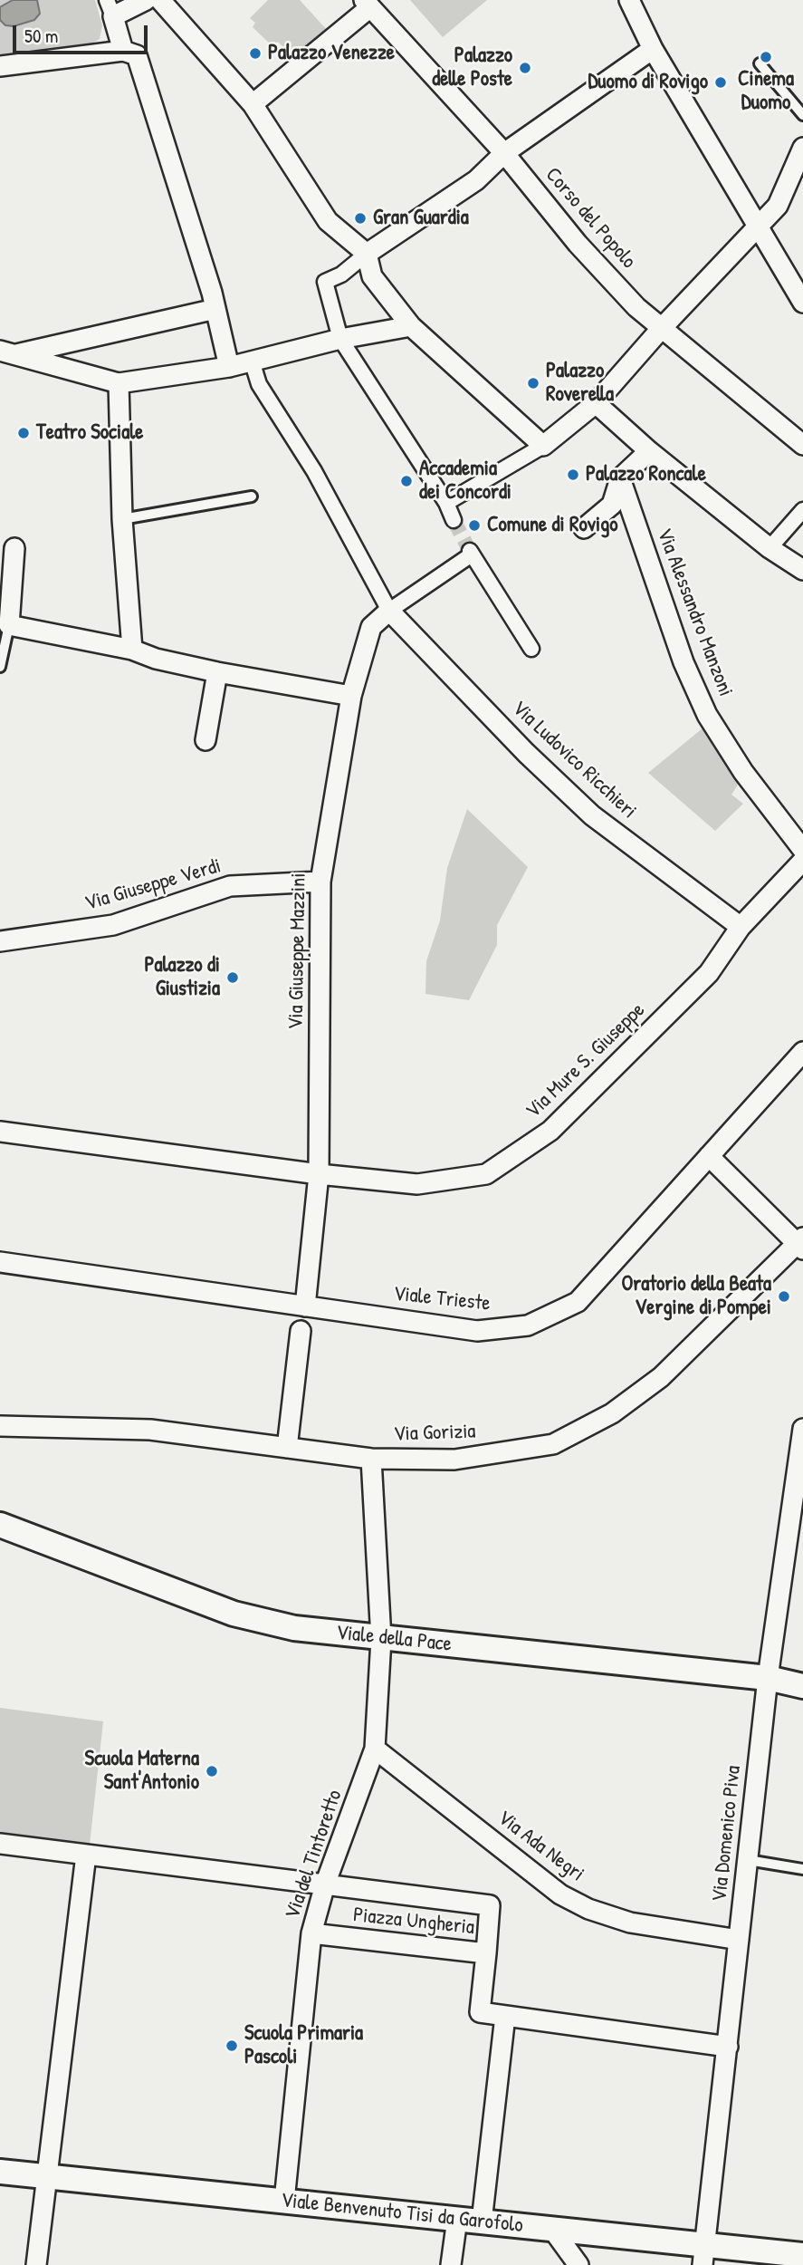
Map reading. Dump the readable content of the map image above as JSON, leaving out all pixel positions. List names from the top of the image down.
{
  "streets": {
    "street": [
      "Corso del Popolo",
      "Via Alessandro Manzoni",
      "Via Ludovico Ricchieri",
      "Via Giuseppe Verdi",
      "Via Giuseppe Mazzini",
      "Via Mure S. Giuseppe",
      "Viale Trieste",
      "Via Gorizia",
      "Viale della Pace",
      "Via Domenico Piva",
      "Via Ada Negri",
      "Via del Tintoretto",
      "Piazza Ungheria",
      "Viale Benvenuto Tisi da Garofolo"
    ]
  },
  "crossings": [
    ["Via Ludovico Ricchieri", "Via Giuseppe Mazzini"],
    ["Via Ludovico Ricchieri", "Via Mure S. Giuseppe"],
    ["Via Giuseppe Verdi", "Via Giuseppe Mazzini"],
    ["Via Giuseppe Mazzini", "Via Mure S. Giuseppe"],
    ["Via Giuseppe Mazzini", "Viale Trieste"],
    ["Via Gorizia", "Via del Tintoretto"],
    ["Viale della Pace", "Via Domenico Piva"],
    ["Viale della Pace", "Via del Tintoretto"],
    ["Via Domenico Piva", "Via Ada Negri"],
    ["Via Domenico Piva", "Viale Benvenuto Tisi da Garofolo"],
    ["Via Ada Negri", "Via del Tintoretto"],
    ["Via del Tintoretto", "Piazza Ungheria"],
    ["Via del Tintoretto", "Viale Benvenuto Tisi da Garofolo"]
  ],
  "places": [
    "Palazzo Venezze",
    "Cinema Duomo",
    "Palazzo delle Poste",
    "Duomo di Rovigo",
    "Gran Guardia",
    "Palazzo Roverella",
    "Teatro Sociale",
    "Palazzo Roncale",
    "Accademia dei Concordi",
    "Comune di Rovigo",
    "Palazzo di Giustizia",
    "Oratorio della Beata Vergine di Pompei",
    "Scuola Materna Sant'Antonio",
    "Scuola Primaria Pascoli"
  ],
  "scale_bar": "50 m"
}
